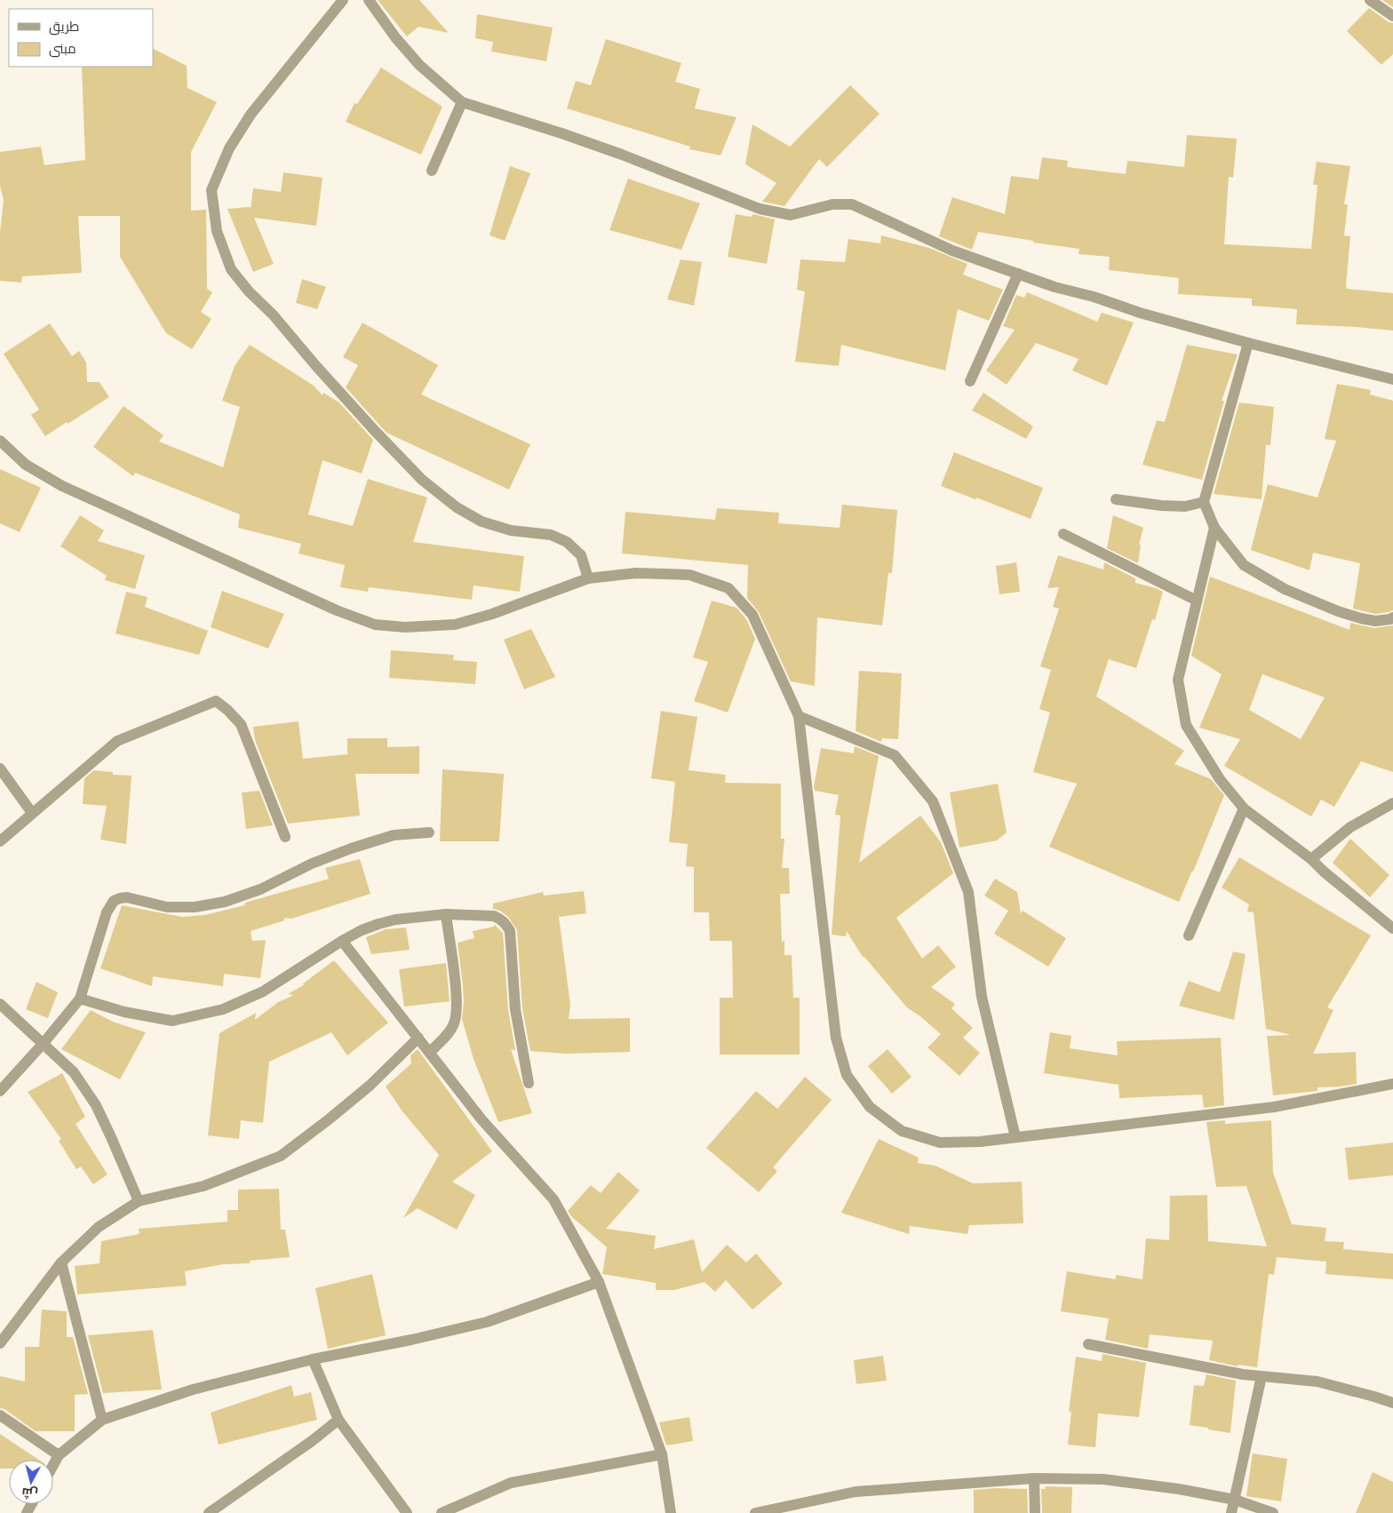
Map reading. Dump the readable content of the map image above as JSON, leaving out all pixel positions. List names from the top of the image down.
{
  "legend": ["طريق", "مبنى"],
  "north": "bottom"
}
